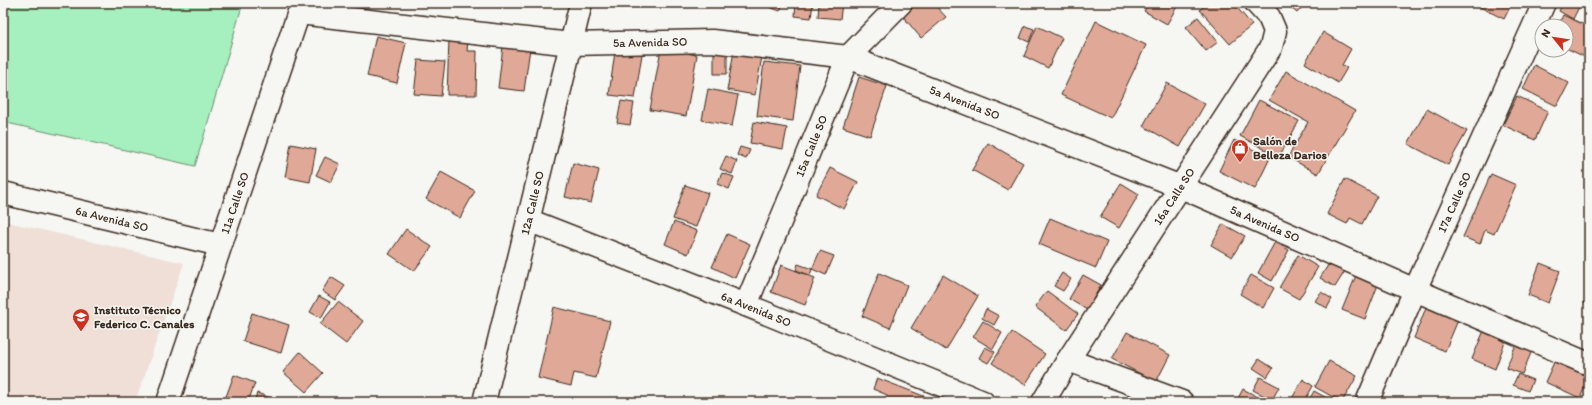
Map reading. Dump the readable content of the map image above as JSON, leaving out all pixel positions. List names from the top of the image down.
{
  "streets": {
    "street": [
      "5a Avenida SO",
      "15a Calle SO",
      "16a Calle SO",
      "11a Calle SO",
      "17a Calle SO",
      "12a Calle SO",
      "6a Avenida SO"
    ]
  },
  "crossings": [
    ["5a Avenida SO", "15a Calle SO"],
    ["5a Avenida SO", "16a Calle SO"],
    ["5a Avenida SO", "11a Calle SO"],
    ["5a Avenida SO", "17a Calle SO"],
    ["5a Avenida SO", "12a Calle SO"],
    ["15a Calle SO", "6a Avenida SO"],
    ["11a Calle SO", "6a Avenida SO"],
    ["12a Calle SO", "6a Avenida SO"]
  ],
  "places": {
    "shop": ["Salón de Belleza Darios"],
    "school or university": ["Instituto Técnico Federico C. Canales"]
  },
  "north": "top left"
}
